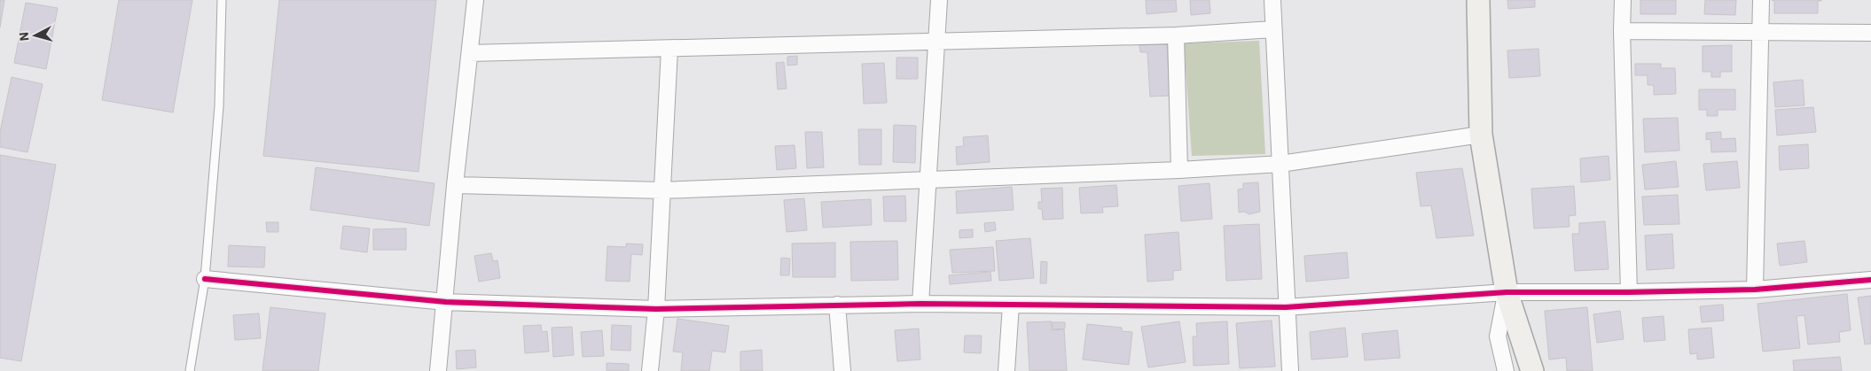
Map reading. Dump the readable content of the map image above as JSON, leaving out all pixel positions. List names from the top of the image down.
{
  "north": "left"
}
